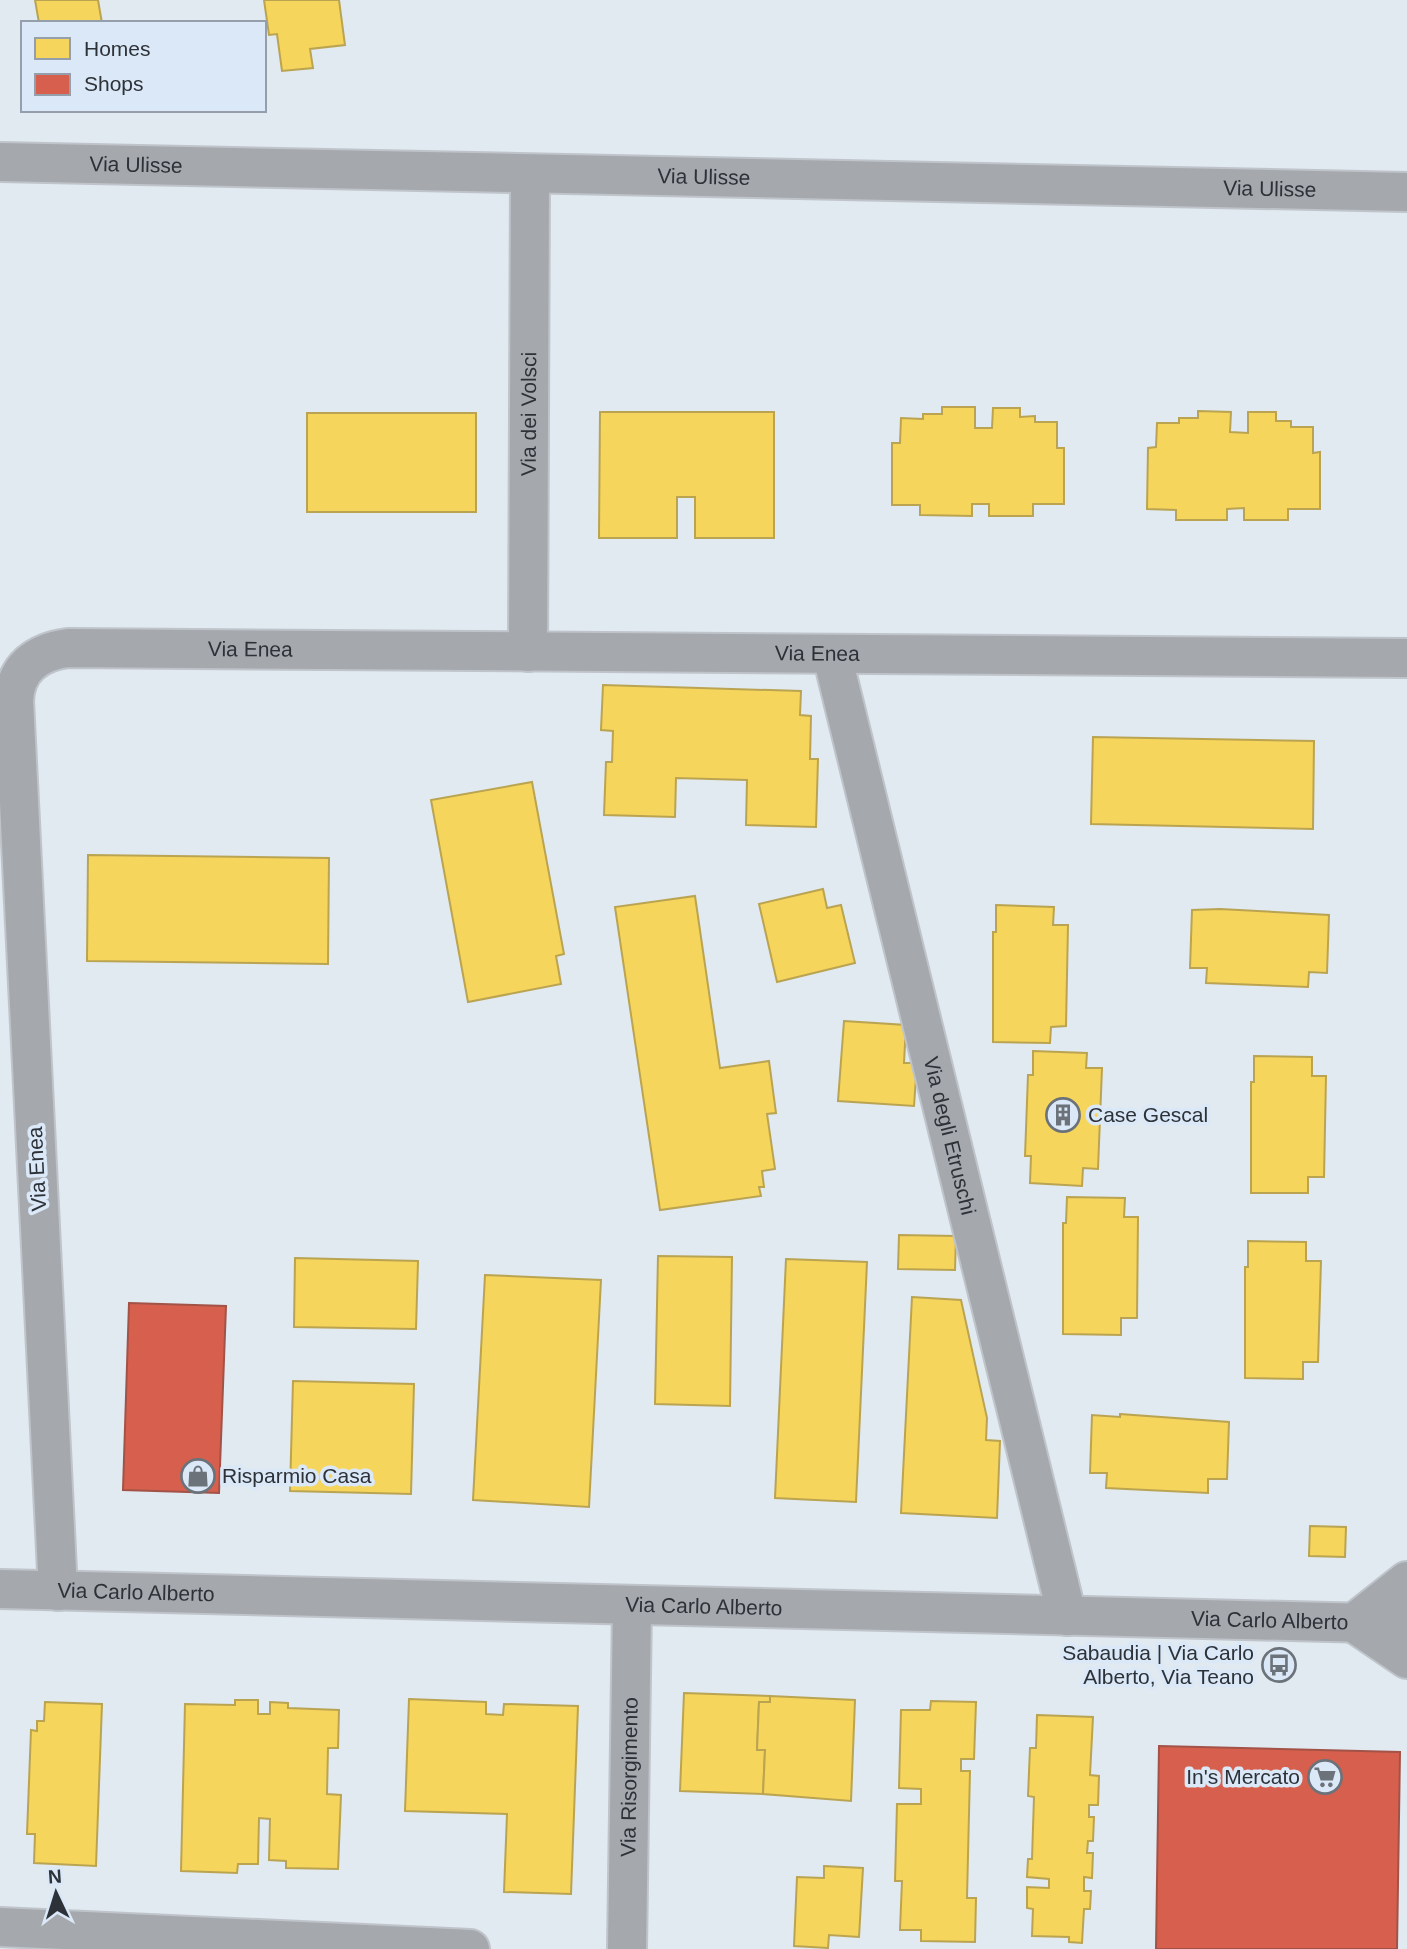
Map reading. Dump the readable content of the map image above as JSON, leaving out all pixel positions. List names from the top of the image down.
{
  "streets": {
    "street": [
      "Via Ulisse",
      "Via dei Volsci",
      "Via Enea",
      "Via degli Etruschi",
      "Via Carlo Alberto",
      "Via Risorgimento"
    ]
  },
  "crossings": [
    ["Via Ulisse", "Via dei Volsci"],
    ["Via dei Volsci", "Via Enea"],
    ["Via Enea", "Via degli Etruschi"],
    ["Via Enea", "Via Carlo Alberto"],
    ["Via degli Etruschi", "Via Carlo Alberto"],
    ["Via Carlo Alberto", "Via Risorgimento"]
  ],
  "places": {
    "building": ["Case Gescal"],
    "shop": ["Risparmio Casa"],
    "bus stop": ["Sabaudia | Via Carlo Alberto, Via Teano"],
    "supermarket": ["In's Mercato"]
  },
  "legend": ["Homes", "Shops"],
  "north": "top"
}
